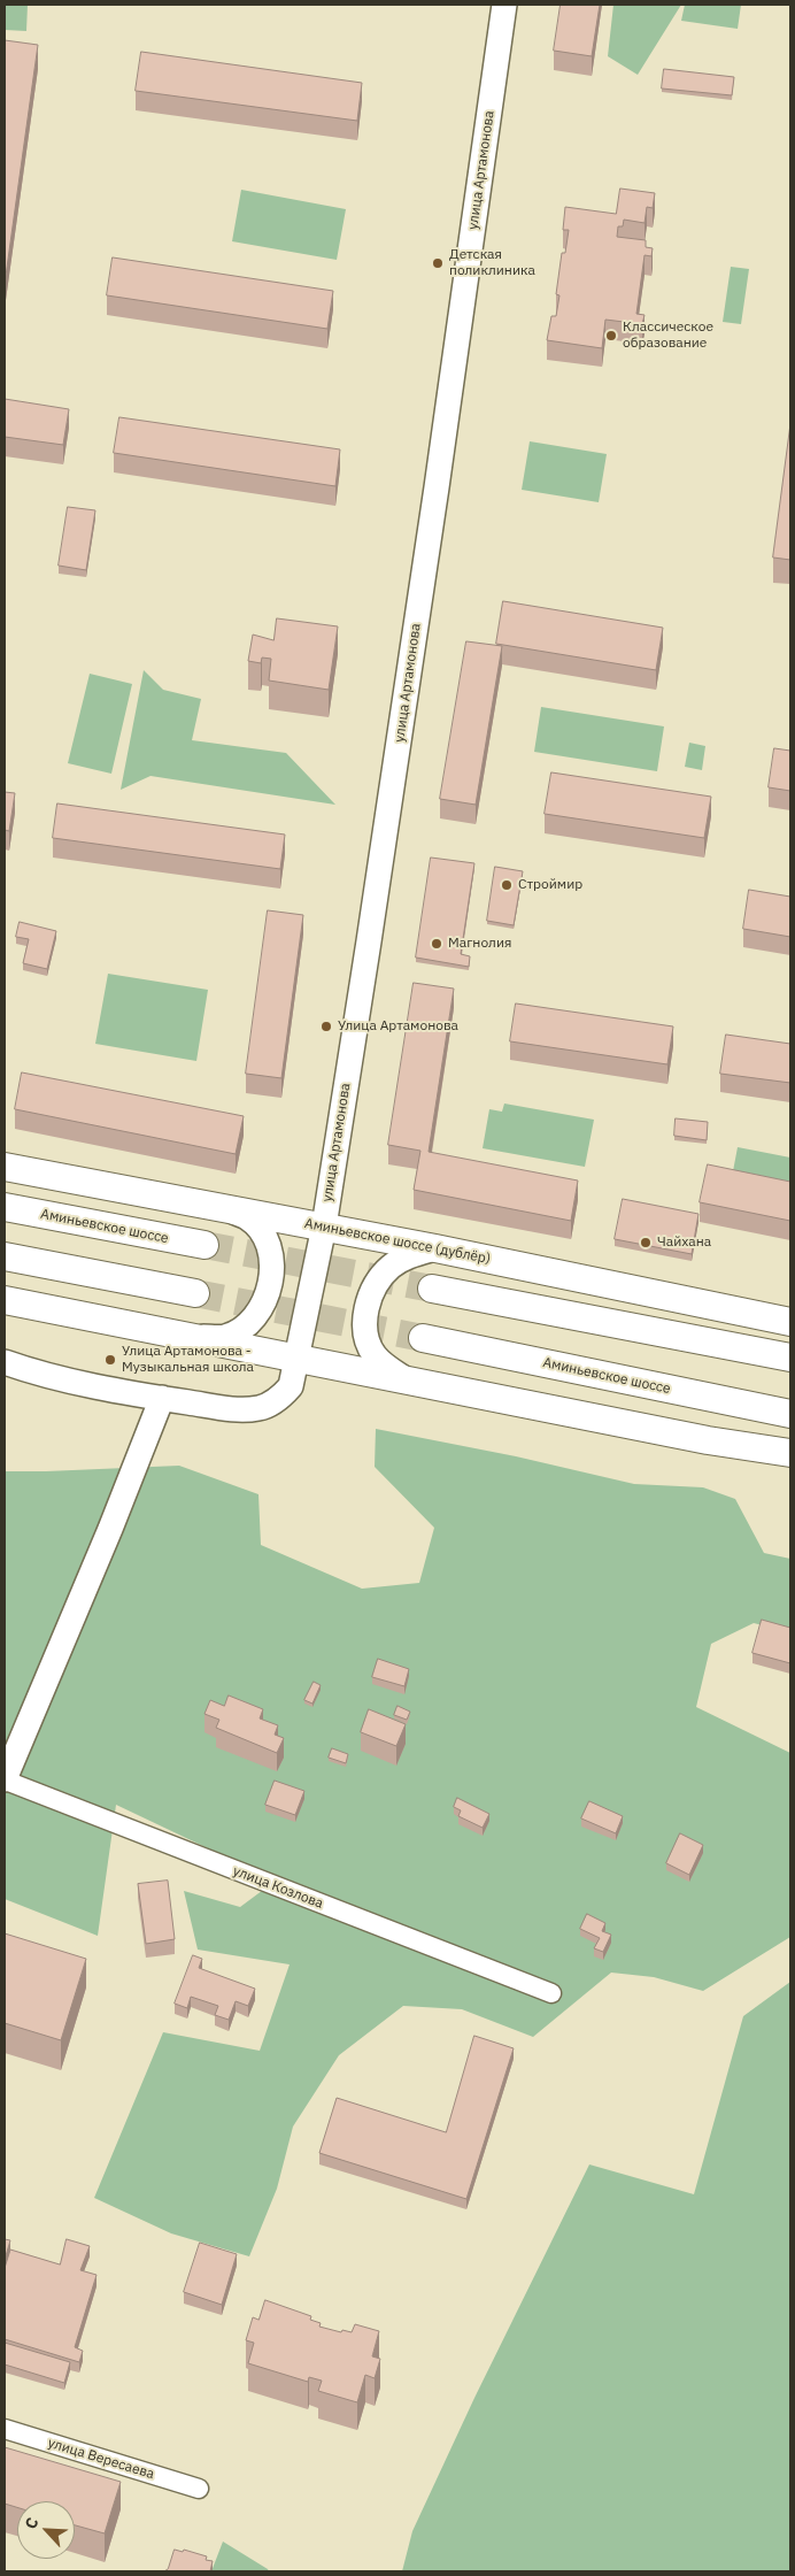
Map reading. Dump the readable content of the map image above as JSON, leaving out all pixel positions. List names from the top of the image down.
{
  "streets": {
    "main road": ["Аминьевское шоссе", "Аминьевское шоссе (дублёр)"],
    "street": ["улица Артамонова", "улица Козлова", "улица Вересаева"]
  },
  "crossings": [
    ["улица Артамонова", "Аминьевское шоссе (дублёр)"]
  ],
  "places": [
    "Детская поликлиника",
    "Классическое образование",
    "Строймир",
    "Магнолия",
    "Улица Артамонова",
    "Чайхана",
    "Улица Артамонова - Музыкальная школа"
  ],
  "north": "top left"
}
